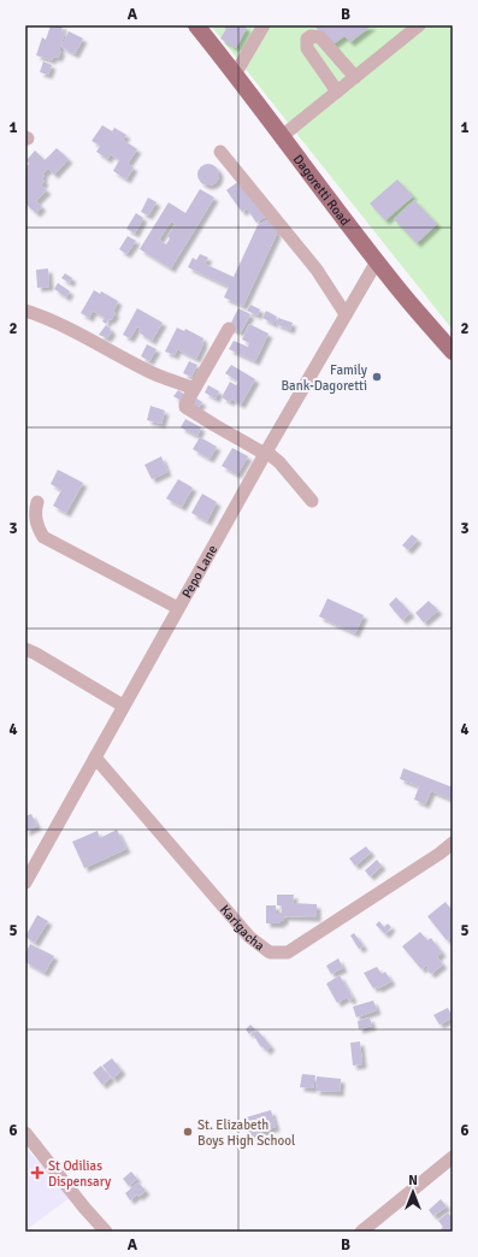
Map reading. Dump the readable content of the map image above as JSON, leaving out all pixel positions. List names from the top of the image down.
{
  "streets": {
    "main road": ["Dagoretti Road"],
    "street": ["Pepo Lane", "Karigacha"]
  },
  "crossings": [
    ["Dagoretti Road", "Pepo Lane"],
    ["Pepo Lane", "Karigacha"]
  ],
  "places": {
    "other": ["Family Bank-Dagoretti", "St. Elizabeth Boys High School"],
    "health": ["St Odilias Dispensary"]
  },
  "north": "top",
  "grid": {
    "columns": ["A", "B"],
    "rows": [
      "1",
      "2",
      "3",
      "4",
      "5",
      "6"
    ]
  }
}
